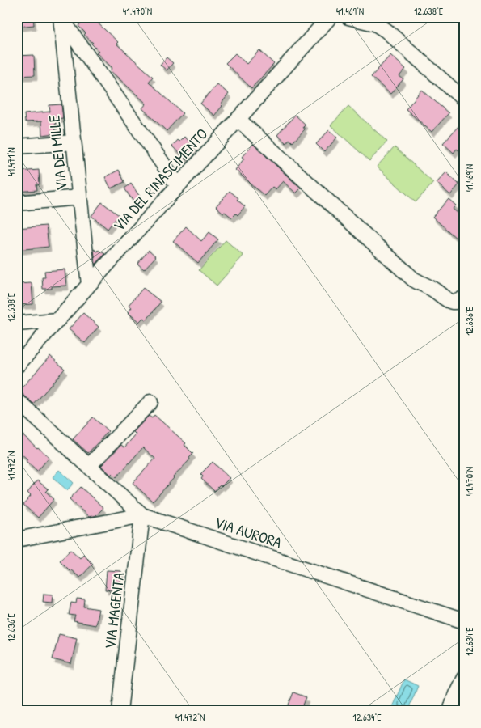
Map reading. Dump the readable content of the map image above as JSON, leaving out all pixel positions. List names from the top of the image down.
{
  "streets": {
    "street": [
      "VIA DEI MILLE",
      "VIA DEL RINASCIMENTO",
      "VIA AURORA",
      "VIA MAGENTA"
    ]
  },
  "crossings": [
    ["VIA DEI MILLE", "VIA DEL RINASCIMENTO"],
    ["VIA AURORA", "VIA MAGENTA"]
  ],
  "coordinates": [
    "41.470°N",
    "41.469°N",
    "12.638°E",
    "41.471°N",
    "12.636°E",
    "41.472°N",
    "12.634°E"
  ]
}
